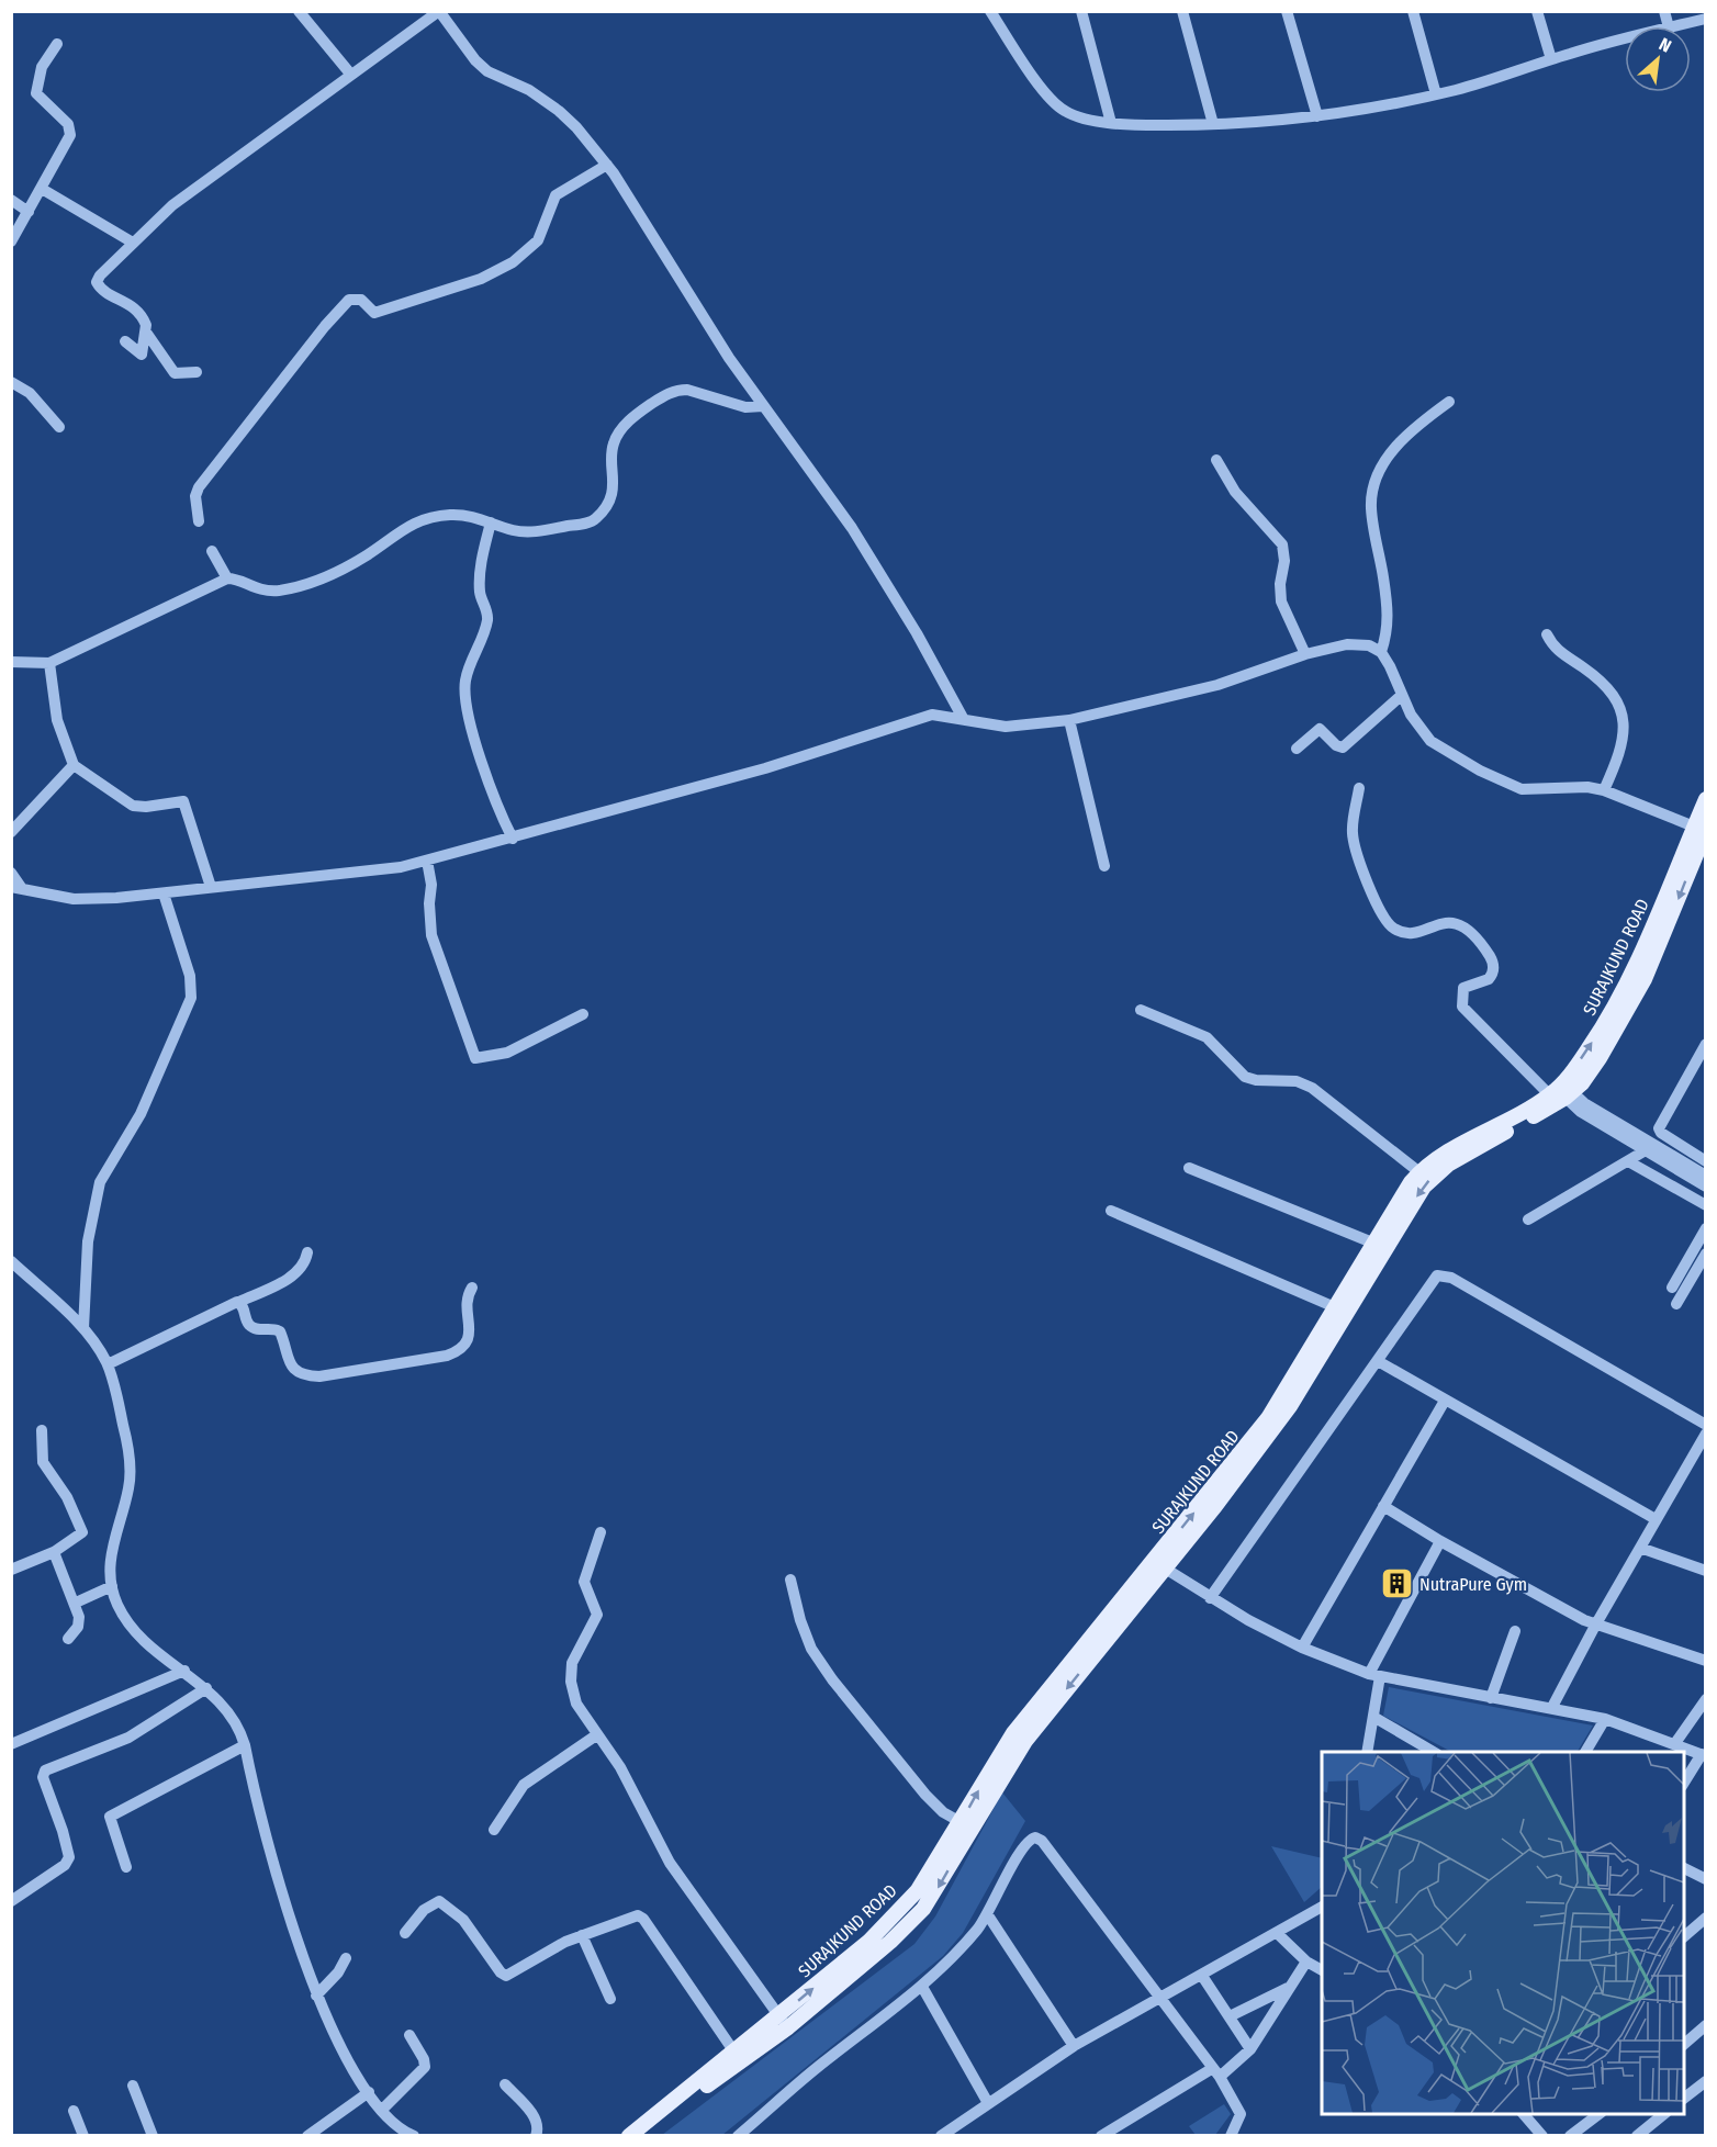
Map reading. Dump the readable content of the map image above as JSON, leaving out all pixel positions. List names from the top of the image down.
{
  "streets": {
    "main road": ["SURAJKUND ROAD"]
  },
  "places": {
    "building": ["NutraPure Gym"]
  },
  "north": "top right"
}
